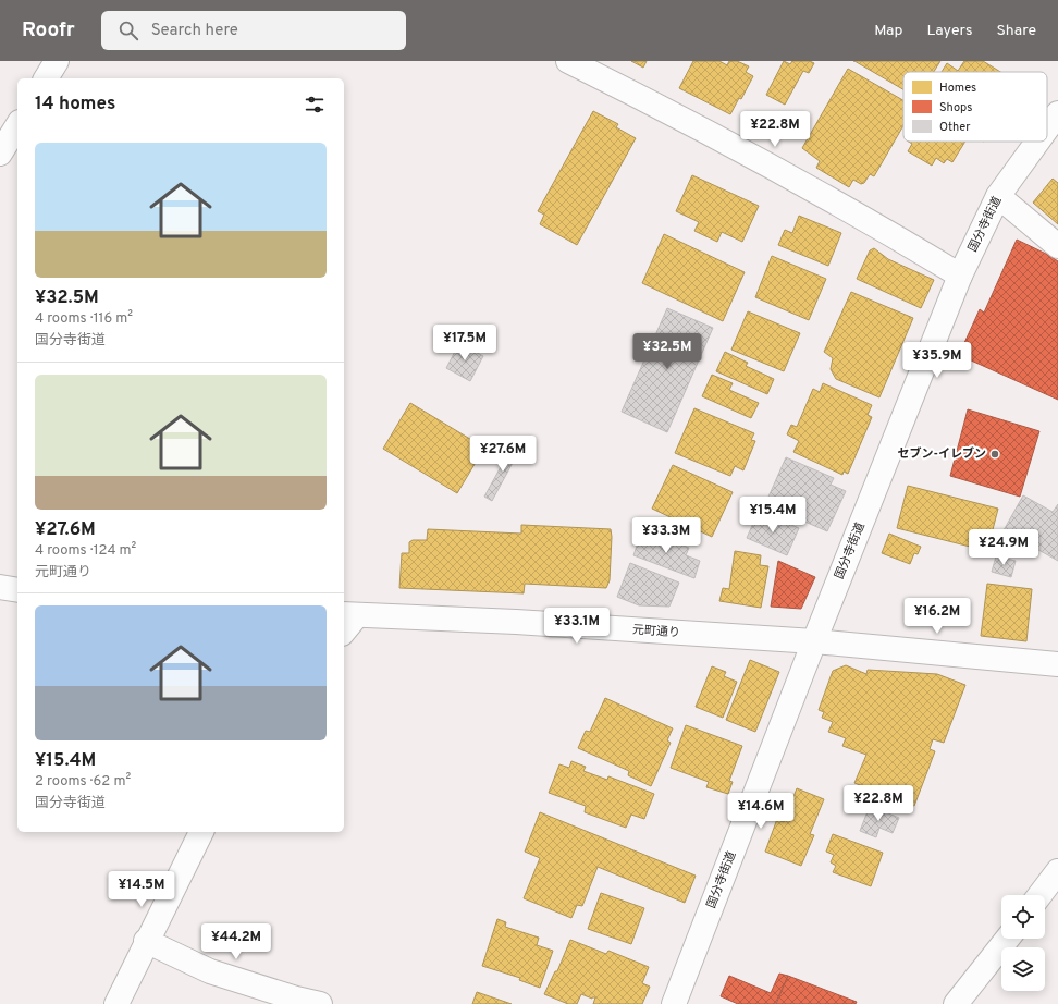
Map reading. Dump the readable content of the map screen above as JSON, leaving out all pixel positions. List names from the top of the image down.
{
  "streets": {
    "street": ["国分寺街道", "元町通り"]
  },
  "crossings": [
    ["国分寺街道", "元町通り"]
  ],
  "places": ["セブン-イレブン"],
  "legend": ["Homes", "Shops", "Other"],
  "page": {
    "header": "Roofr",
    "search": "Search here",
    "nav": ["Map", "Layers", "Share"],
    "heading": "14 homes",
    "price": [
      "¥22.8M",
      "¥17.5M",
      "¥32.5M",
      "¥35.9M",
      "¥27.6M",
      "¥15.4M",
      "¥33.3M",
      "¥24.9M",
      "¥16.2M",
      "¥33.1M",
      "¥22.8M",
      "¥14.6M",
      "¥14.5M",
      "¥44.2M"
    ],
    "list": [
      {
        "name": "¥32.5M",
        "note": "4 rooms · 116 m² · 国分寺街道"
      },
      {
        "name": "¥27.6M",
        "note": "4 rooms · 124 m² · 元町通り"
      },
      {
        "name": "¥15.4M",
        "note": "2 rooms · 62 m² · 国分寺街道"
      }
    ]
  }
}
